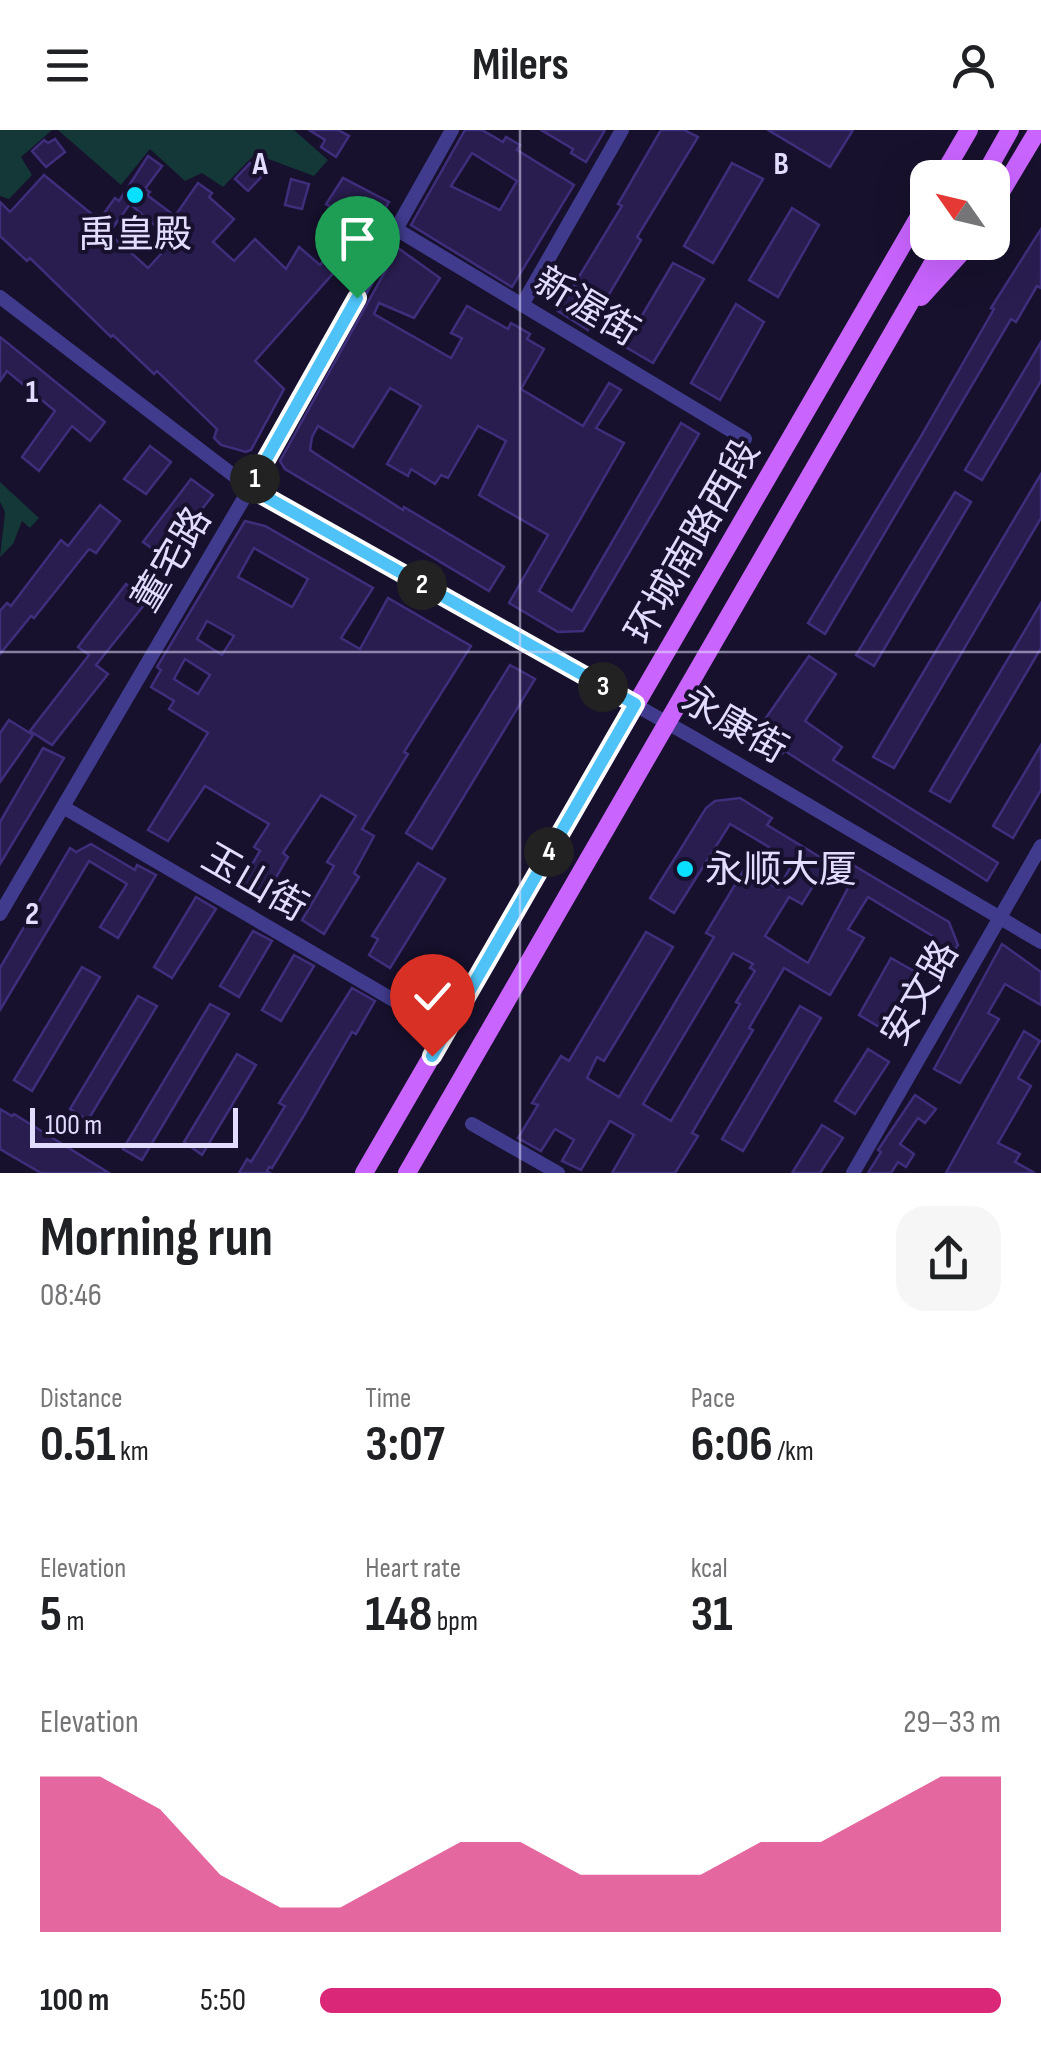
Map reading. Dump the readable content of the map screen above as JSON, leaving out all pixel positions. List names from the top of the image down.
{
  "streets": {
    "main road": ["环城南路西段"],
    "street": [
      "新渥街",
      "董宅路",
      "永康街",
      "玉山街",
      "安文路"
    ]
  },
  "crossings": [
    ["新渥街", "董宅路"],
    ["环城南路西段", "永康街"],
    ["董宅路", "永康街"],
    ["董宅路", "玉山街"],
    ["永康街", "安文路"]
  ],
  "places": ["禹皇殿", "永顺大厦"],
  "scale_bar": "100 m",
  "north": "top left",
  "page": {
    "header": "Milers",
    "pins": [
      "1",
      "2",
      "3",
      "4"
    ],
    "scale": "100 m",
    "heading": ["Morning run", "08:46"],
    "stats": [
      ["Distance", "0.51 km"],
      ["Time", "3:07"],
      ["Pace", "6:06 /km"],
      ["Elevation", "5 m"],
      ["Heart rate", "148 bpm"],
      ["kcal", "31"]
    ],
    "chart": ["Elevation", "29–33 m"],
    "list": [
      {
        "name": "100 m",
        "note": "5:50"
      }
    ]
  },
  "grid": {
    "columns": ["A", "B"],
    "rows": ["1", "2"]
  }
}
